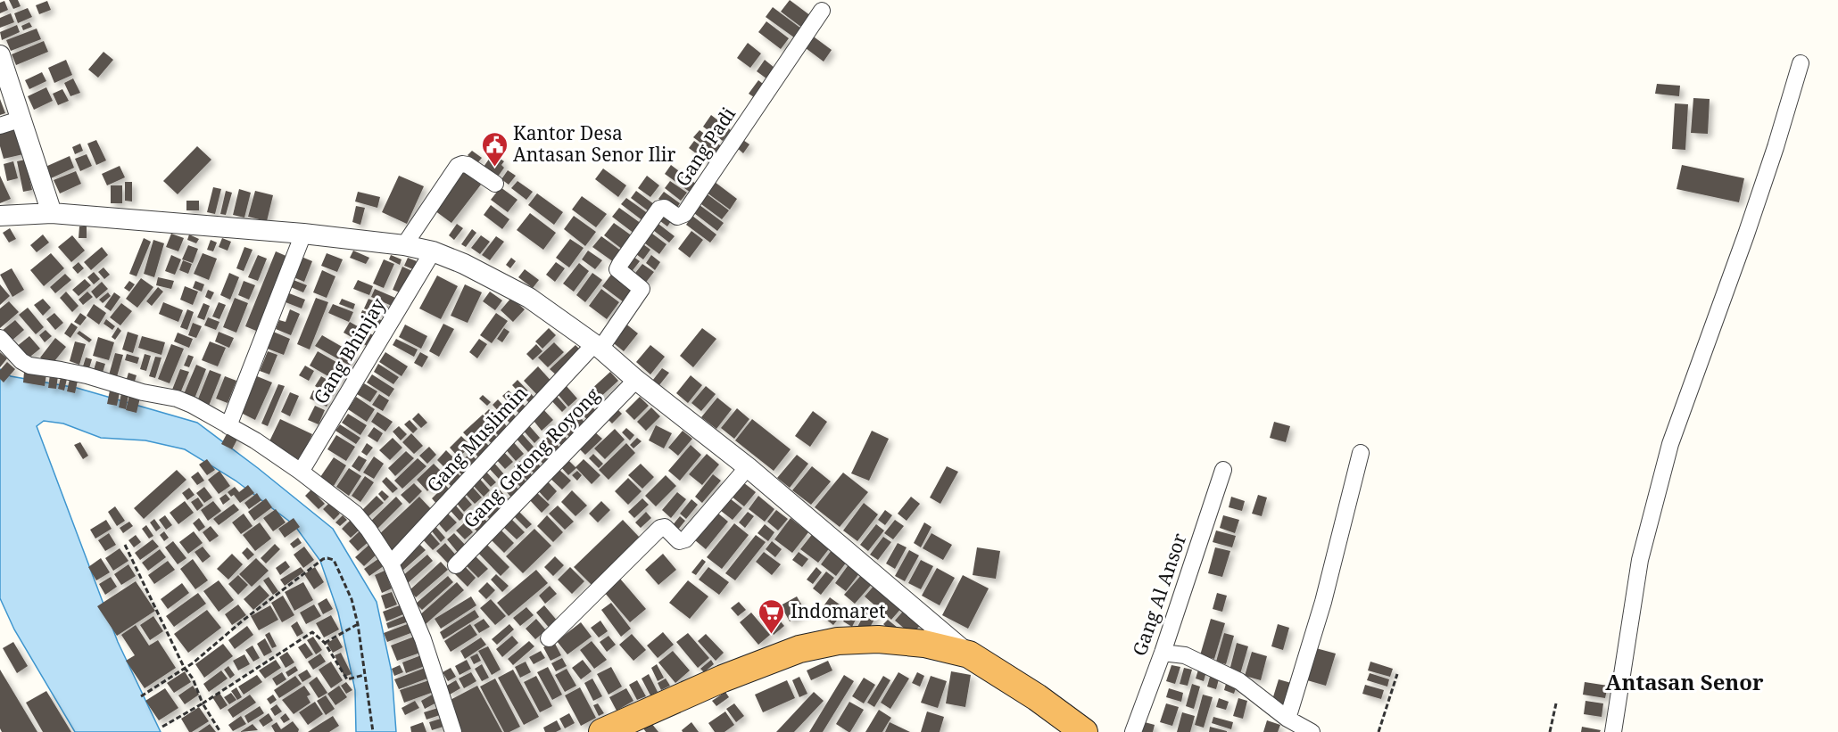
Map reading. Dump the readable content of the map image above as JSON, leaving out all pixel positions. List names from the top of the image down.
{
  "streets": {
    "street": [
      "Gang Padi",
      "Gang Bhinjay",
      "Gang Muslimin",
      "Gang Gotong Royong",
      "Gang Al Ansor"
    ]
  },
  "crossings": [
    ["Gang Padi", "Gang Muslimin"]
  ],
  "districts": ["Antasan Senor"],
  "places": {
    "public building": ["Kantor Desa Antasan Senor Ilir"],
    "supermarket": ["Indomaret"]
  }
}
